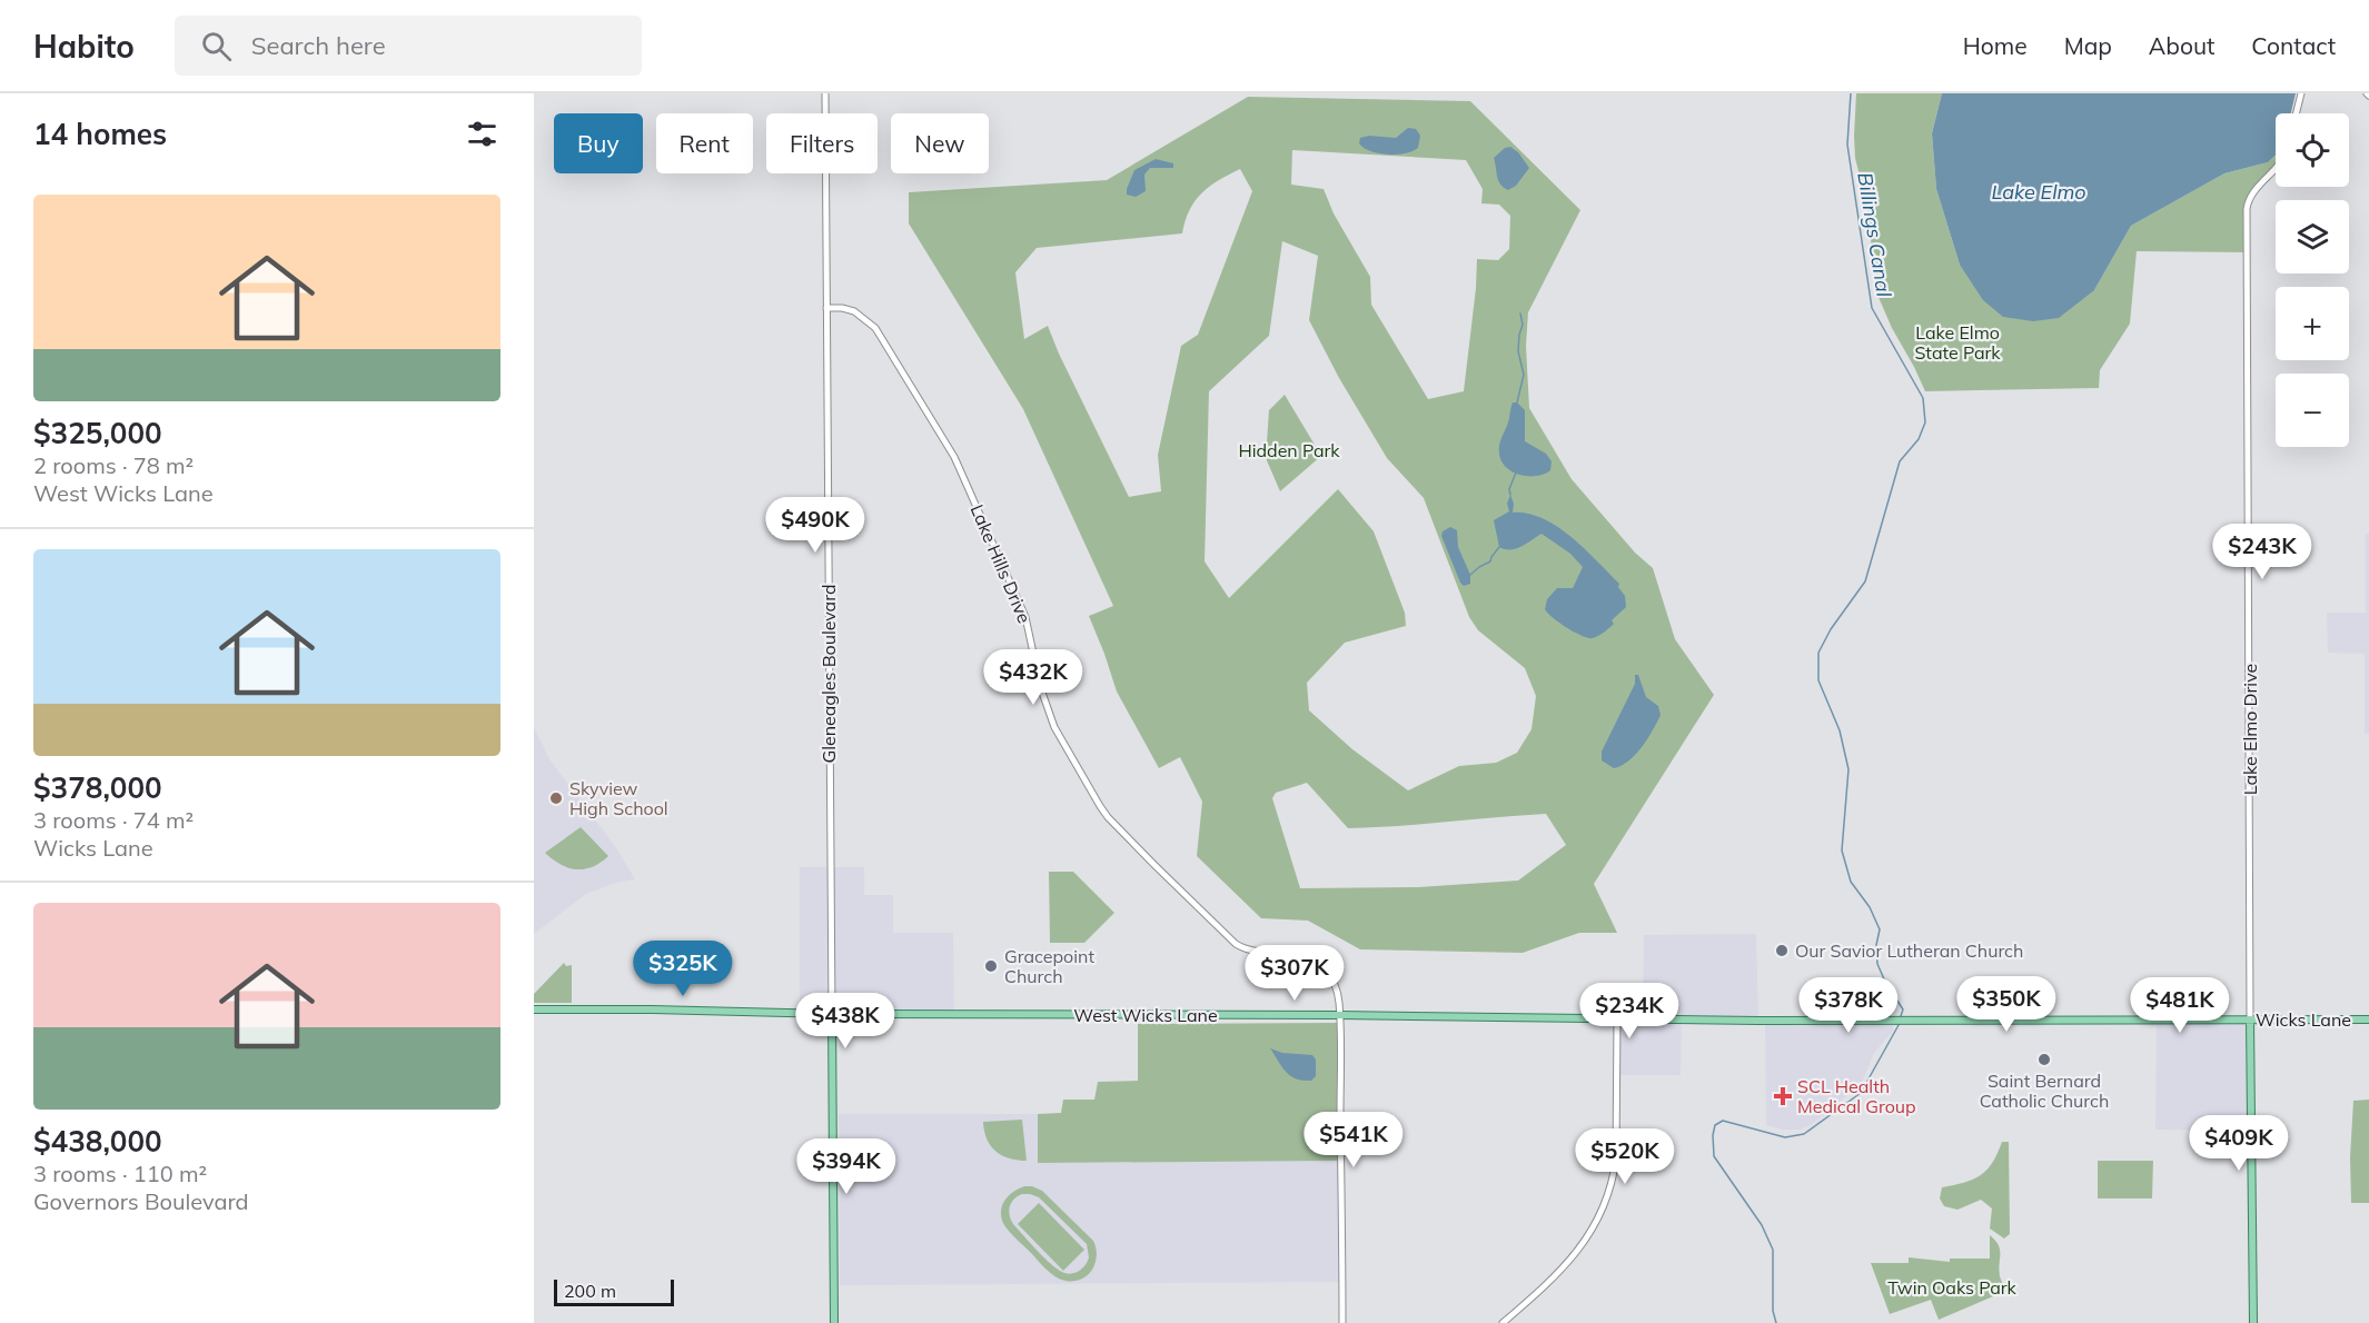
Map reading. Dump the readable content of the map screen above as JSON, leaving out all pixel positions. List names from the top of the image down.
{
  "streets": {
    "main road": ["Lake Elmo Drive", "West Wicks Lane", "Wicks Lane"],
    "street": ["Lake Hills Drive", "Gleneagles Boulevard"]
  },
  "crossings": [
    ["Lake Hills Drive", "Gleneagles Boulevard"],
    ["Lake Hills Drive", "West Wicks Lane"],
    ["Gleneagles Boulevard", "West Wicks Lane"],
    ["Lake Elmo Drive", "Wicks Lane"],
    ["West Wicks Lane", "Wicks Lane"]
  ],
  "water": ["Lake Elmo", "Billings Canal"],
  "parks": ["Lake Elmo State Park", "Hidden Park", "Twin Oaks Park"],
  "places": {
    "other": [
      "Skyview High School",
      "Our Savior Lutheran Church",
      "Gracepoint Church",
      "Saint Bernard Catholic Church"
    ],
    "health": ["SCL Health Medical Group"]
  },
  "scale_bar": "200 m",
  "page": {
    "header": "Habito",
    "search": "Search here",
    "nav": [
      "Home",
      "Map",
      "About",
      "Contact"
    ],
    "heading": "14 homes",
    "map_buttons": ["+", "−"],
    "chip": [
      "Buy",
      "Rent",
      "Filters",
      "New"
    ],
    "list": [
      {
        "name": "$325,000",
        "note": "2 rooms · 78 m² · West Wicks Lane"
      },
      {
        "name": "$378,000",
        "note": "3 rooms · 74 m² · Wicks Lane"
      },
      {
        "name": "$438,000",
        "note": "3 rooms · 110 m² · Governors Boulevard"
      }
    ],
    "price": [
      "$490K",
      "$243K",
      "$432K",
      "$325K",
      "$307K",
      "$350K",
      "$378K",
      "$481K",
      "$234K",
      "$438K",
      "$541K",
      "$409K",
      "$520K",
      "$394K"
    ],
    "scale": "200 m"
  }
}
